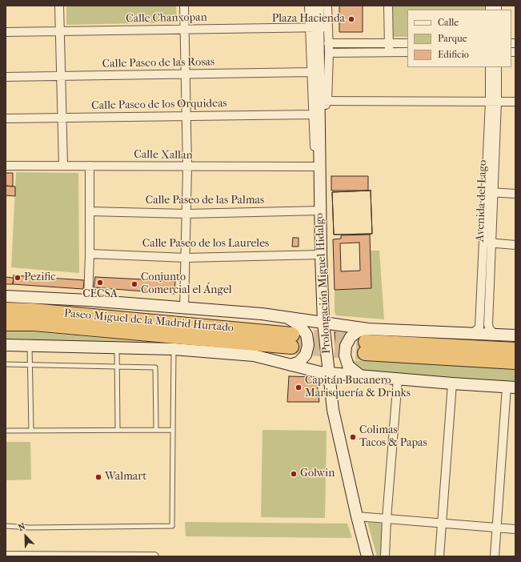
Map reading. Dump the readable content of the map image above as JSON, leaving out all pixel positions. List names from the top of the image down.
{
  "streets": {
    "highway": ["Paseo Miguel de la Madrid Hurtado"],
    "street": [
      "Calle Chanxopan",
      "Calle Paseo de las Rosas",
      "Calle Paseo de los Orquideas",
      "Calle Xallan",
      "Calle Paseo de las Palmas",
      "Avenida del Lago",
      "Calle Paseo de los Laureles",
      "Prolongación Miguel Hidalgo"
    ]
  },
  "crossings": [
    ["Calle Chanxopan", "Prolongación Miguel Hidalgo"],
    ["Calle Paseo de los Orquideas", "Prolongación Miguel Hidalgo"],
    ["Calle Xallan", "Prolongación Miguel Hidalgo"],
    ["Calle Paseo de las Palmas", "Prolongación Miguel Hidalgo"],
    ["Calle Paseo de los Laureles", "Prolongación Miguel Hidalgo"]
  ],
  "places": [
    "Plaza Hacienda",
    "Pezific",
    "CECSA",
    "Conjunto Comercial el Ángel",
    "Capitán Bucanero Marisquería & Drinks",
    "Colimas Tacos & Papas",
    "Golwin",
    "Walmart"
  ],
  "legend": ["Calle", "Parque", "Edificio"],
  "north": "top left"
}
